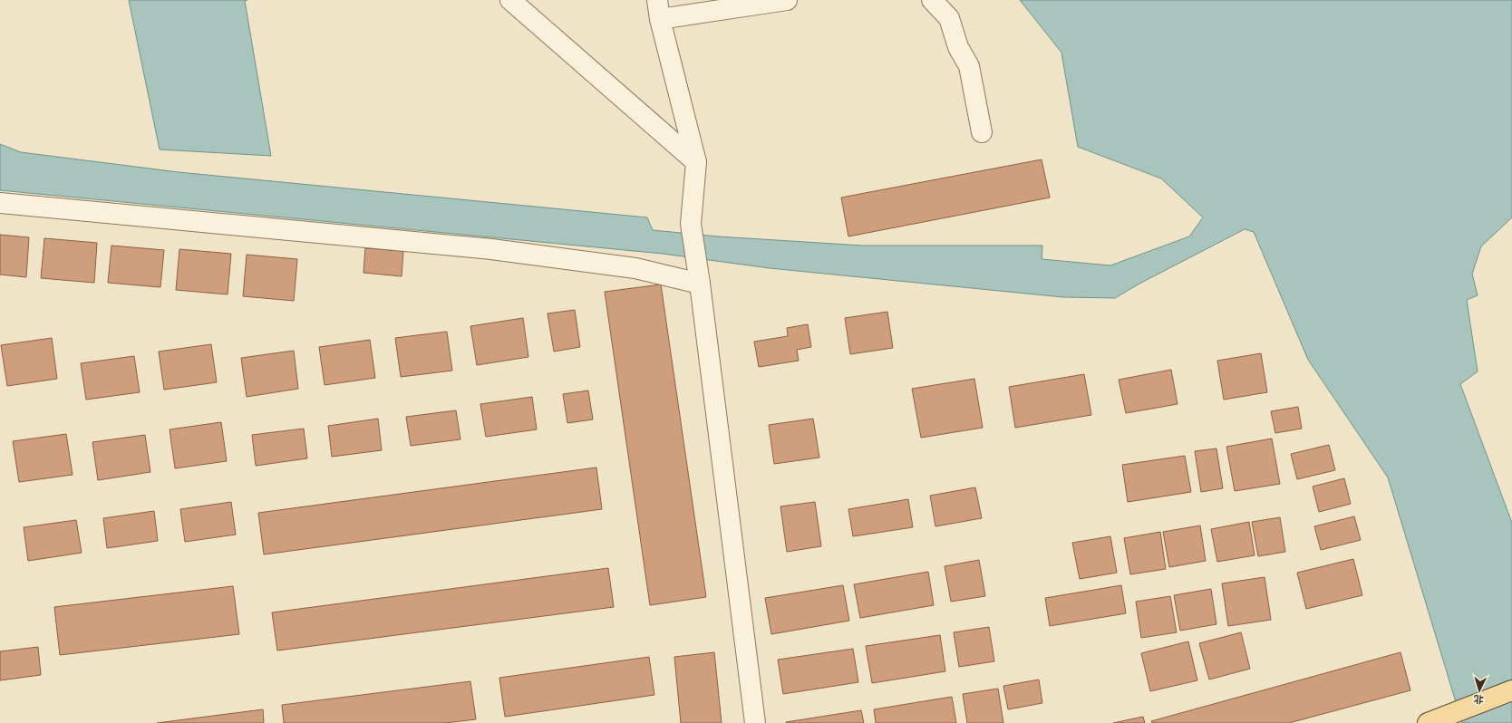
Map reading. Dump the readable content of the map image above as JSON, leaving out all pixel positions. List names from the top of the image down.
{
  "north": "bottom"
}
